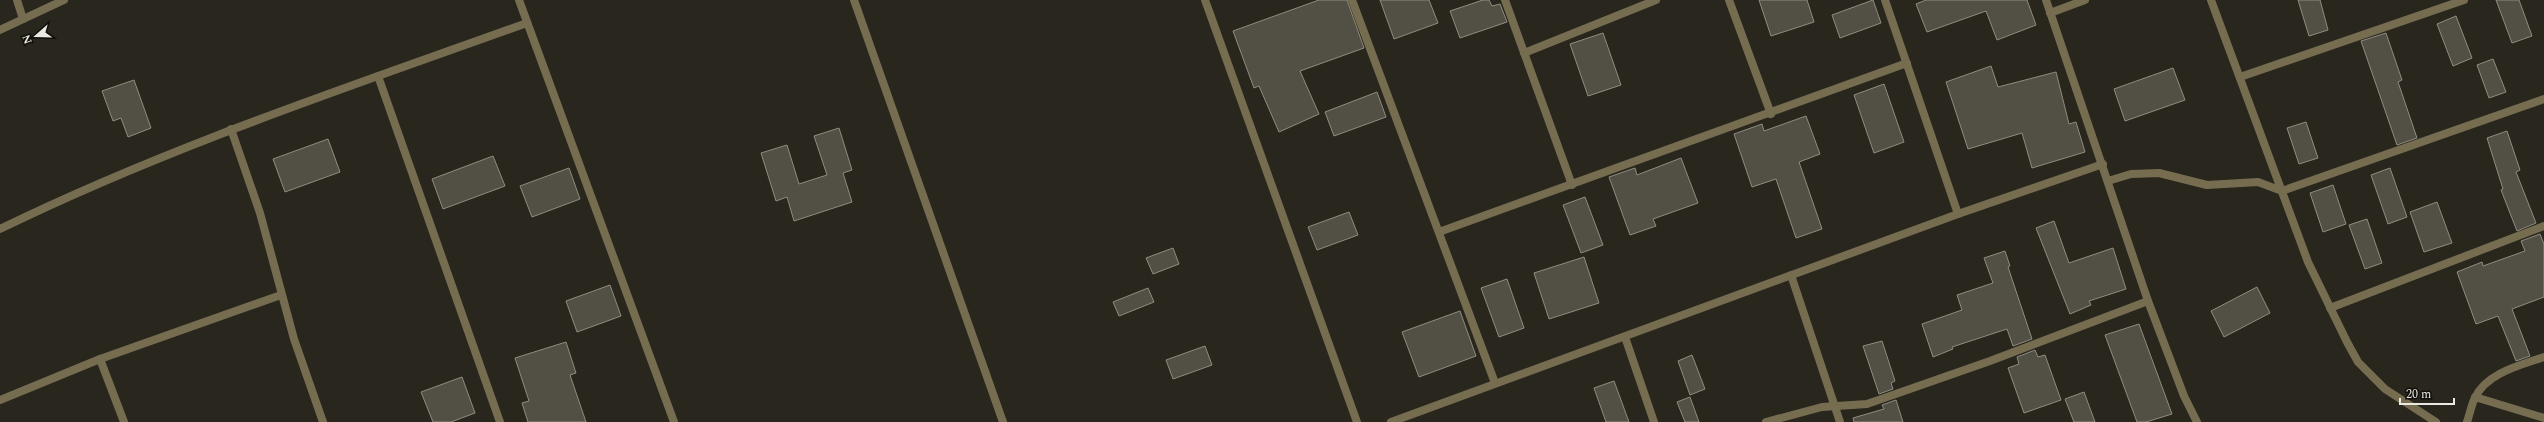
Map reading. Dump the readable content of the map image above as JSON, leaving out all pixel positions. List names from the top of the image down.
{
  "scale_bar": "20 m",
  "north": "left"
}
